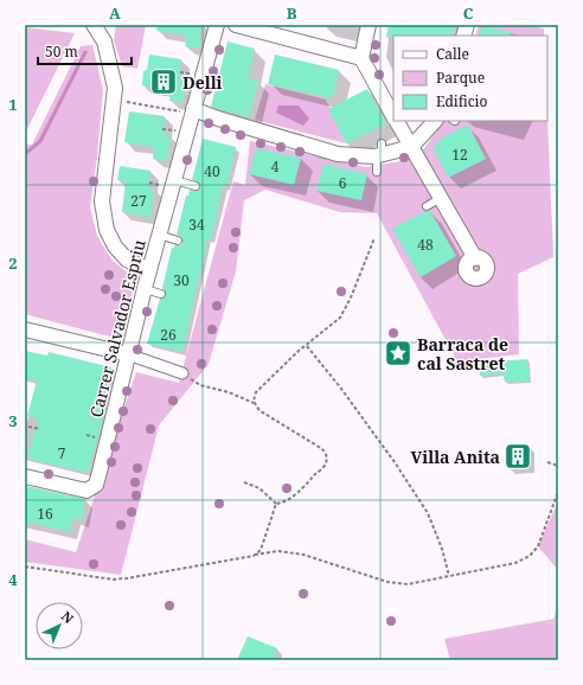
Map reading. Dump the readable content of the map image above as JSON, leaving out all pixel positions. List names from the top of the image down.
{
  "streets": {
    "street": ["Carrer Salvador Espriu"]
  },
  "places": {
    "building": ["Delli", "Villa Anita"],
    "place": ["Barraca de cal Sastret"]
  },
  "house_numbers": [
    "12",
    "4",
    "40",
    "6",
    "27",
    "34",
    "48",
    "30",
    "26",
    "7",
    "16"
  ],
  "legend": ["Calle", "Parque", "Edificio"],
  "scale_bar": "50 m",
  "north": "top right",
  "grid": {
    "columns": ["A", "B", "C"],
    "rows": [
      "1",
      "2",
      "3",
      "4"
    ]
  }
}
